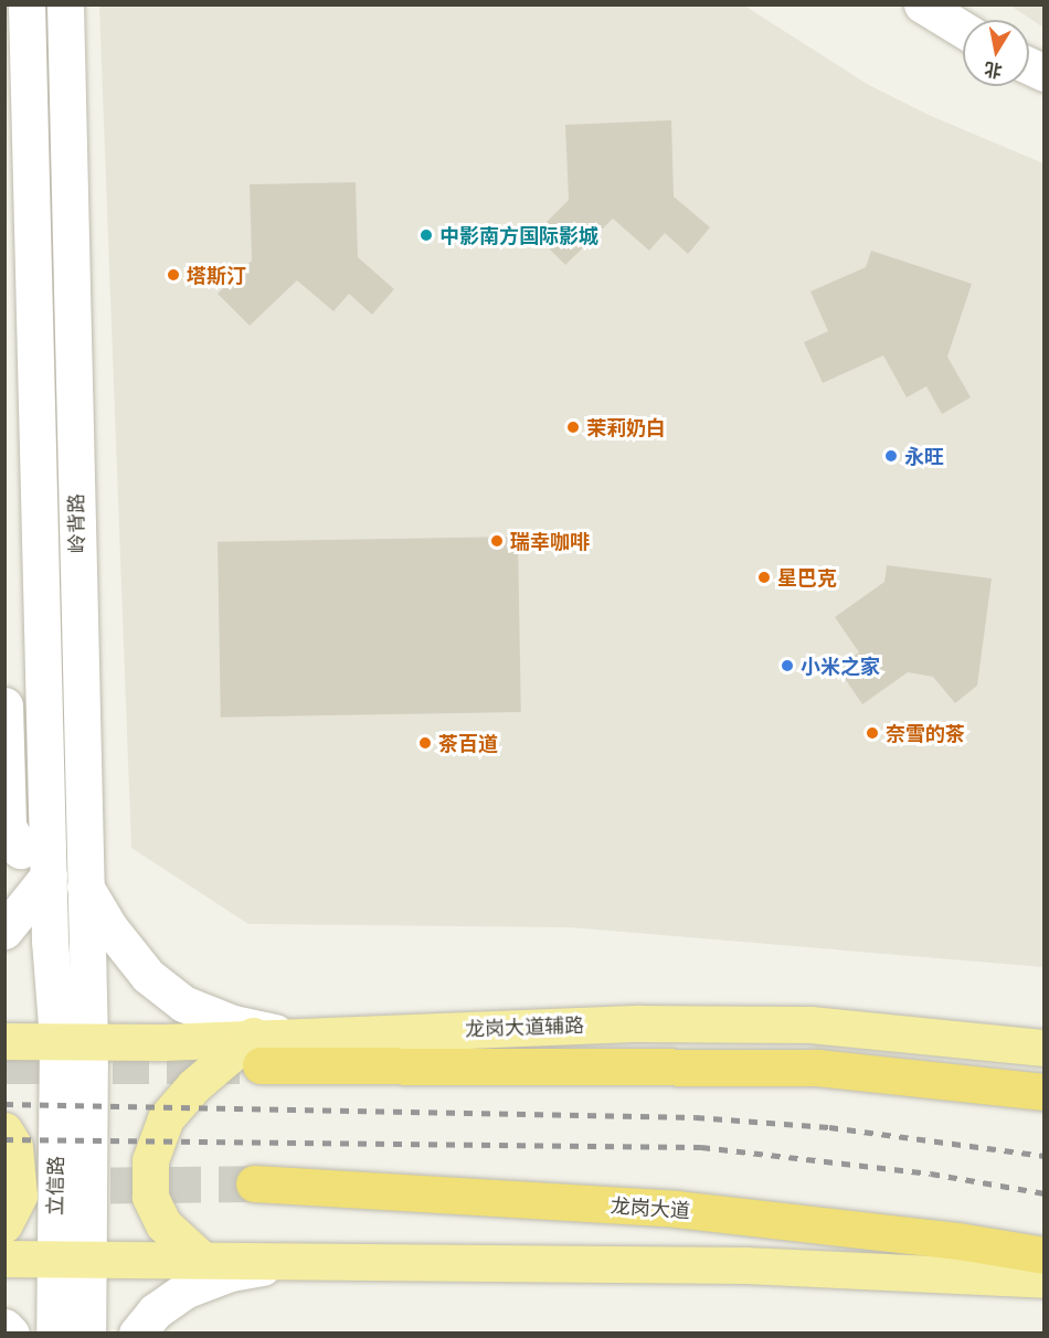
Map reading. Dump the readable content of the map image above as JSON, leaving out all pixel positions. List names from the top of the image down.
{
  "streets": {
    "highway": ["龙岗大道"],
    "main road": ["龙岗大道辅路"],
    "street": ["岭背路", "立信路"]
  },
  "crossings": [
    ["岭背路", "龙岗大道辅路"],
    ["岭背路", "立信路"],
    ["龙岗大道辅路", "立信路"]
  ],
  "places": [
    "中影南方国际影城",
    "塔斯汀",
    "茉莉奶白",
    "永旺",
    "瑞幸咖啡",
    "星巴克",
    "小米之家",
    "奈雪的茶",
    "茶百道"
  ],
  "north": "bottom"
}
